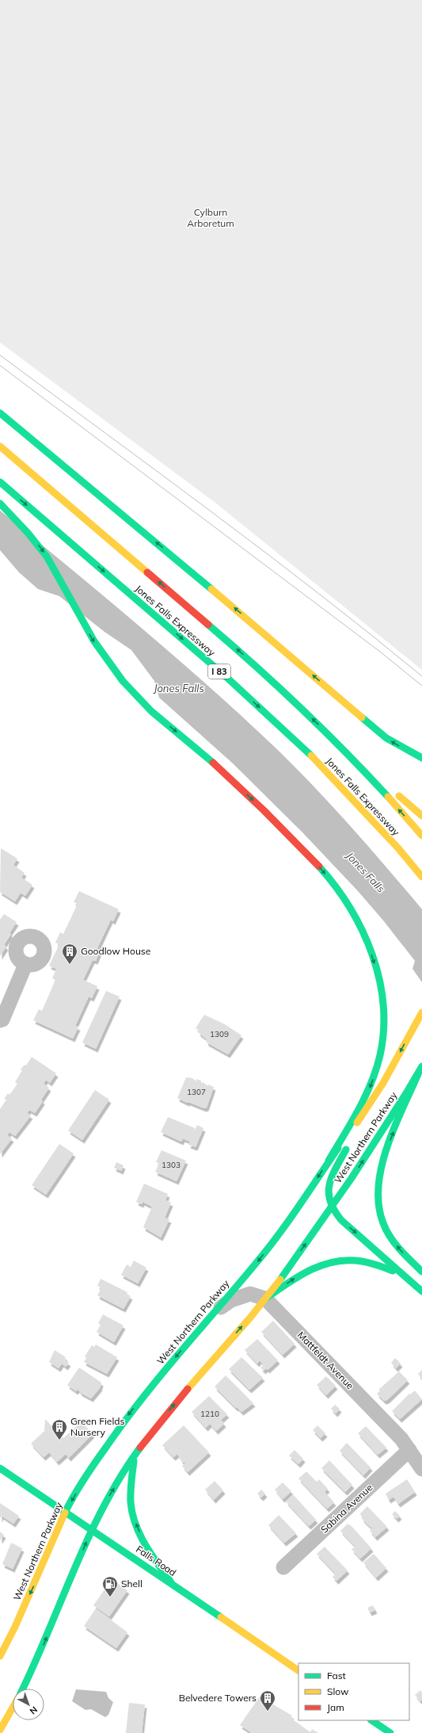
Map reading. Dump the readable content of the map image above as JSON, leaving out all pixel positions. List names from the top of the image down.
{
  "streets": {
    "main road": [
      "Jones Falls Expressway",
      "I 83",
      "West Northern Parkway",
      "Falls Road"
    ],
    "street": ["Mattfeldt Avenue", "Sabina Avenue"]
  },
  "crossings": [
    ["West Northern Parkway", "Mattfeldt Avenue"],
    ["West Northern Parkway", "Falls Road"],
    ["Mattfeldt Avenue", "Sabina Avenue"]
  ],
  "water": ["Jones Falls"],
  "parks": ["Cylburn Arboretum"],
  "places": {
    "building": ["Goodlow House", "Green Fields Nursery", "Belvedere Towers"],
    "fuel station": ["Shell"]
  },
  "house_numbers": [
    "1309",
    "1307",
    "1303",
    "1210"
  ],
  "legend": ["Fast", "Slow", "Jam"],
  "north": "bottom right"
}
